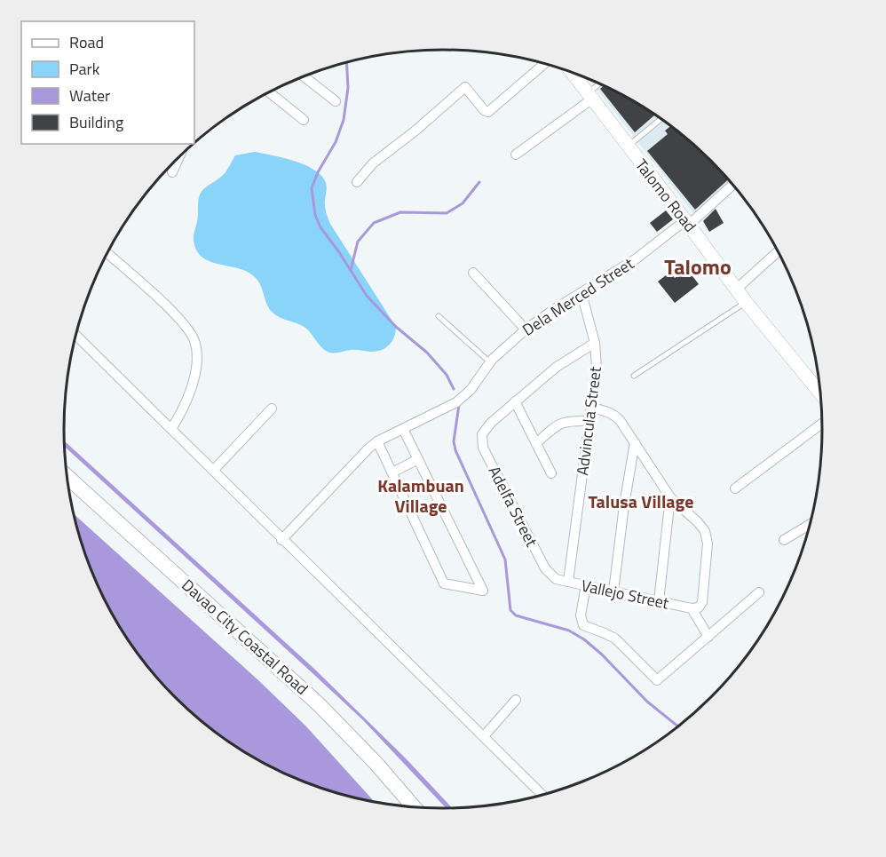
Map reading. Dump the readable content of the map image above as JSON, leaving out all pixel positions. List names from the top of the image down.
{
  "streets": {
    "main road": ["Davao City Coastal Road"],
    "street": [
      "Talomo Road",
      "Dela Merced Street",
      "Advincula Street",
      "Adelfa Street",
      "Vallejo Street"
    ]
  },
  "crossings": [
    ["Talomo Road", "Dela Merced Street"],
    ["Dela Merced Street", "Advincula Street"],
    ["Advincula Street", "Vallejo Street"],
    ["Adelfa Street", "Vallejo Street"]
  ],
  "districts": ["Talomo", "Kalambuan Village", "Talusa Village"],
  "legend": [
    "Road",
    "Park",
    "Water",
    "Building"
  ]
}
